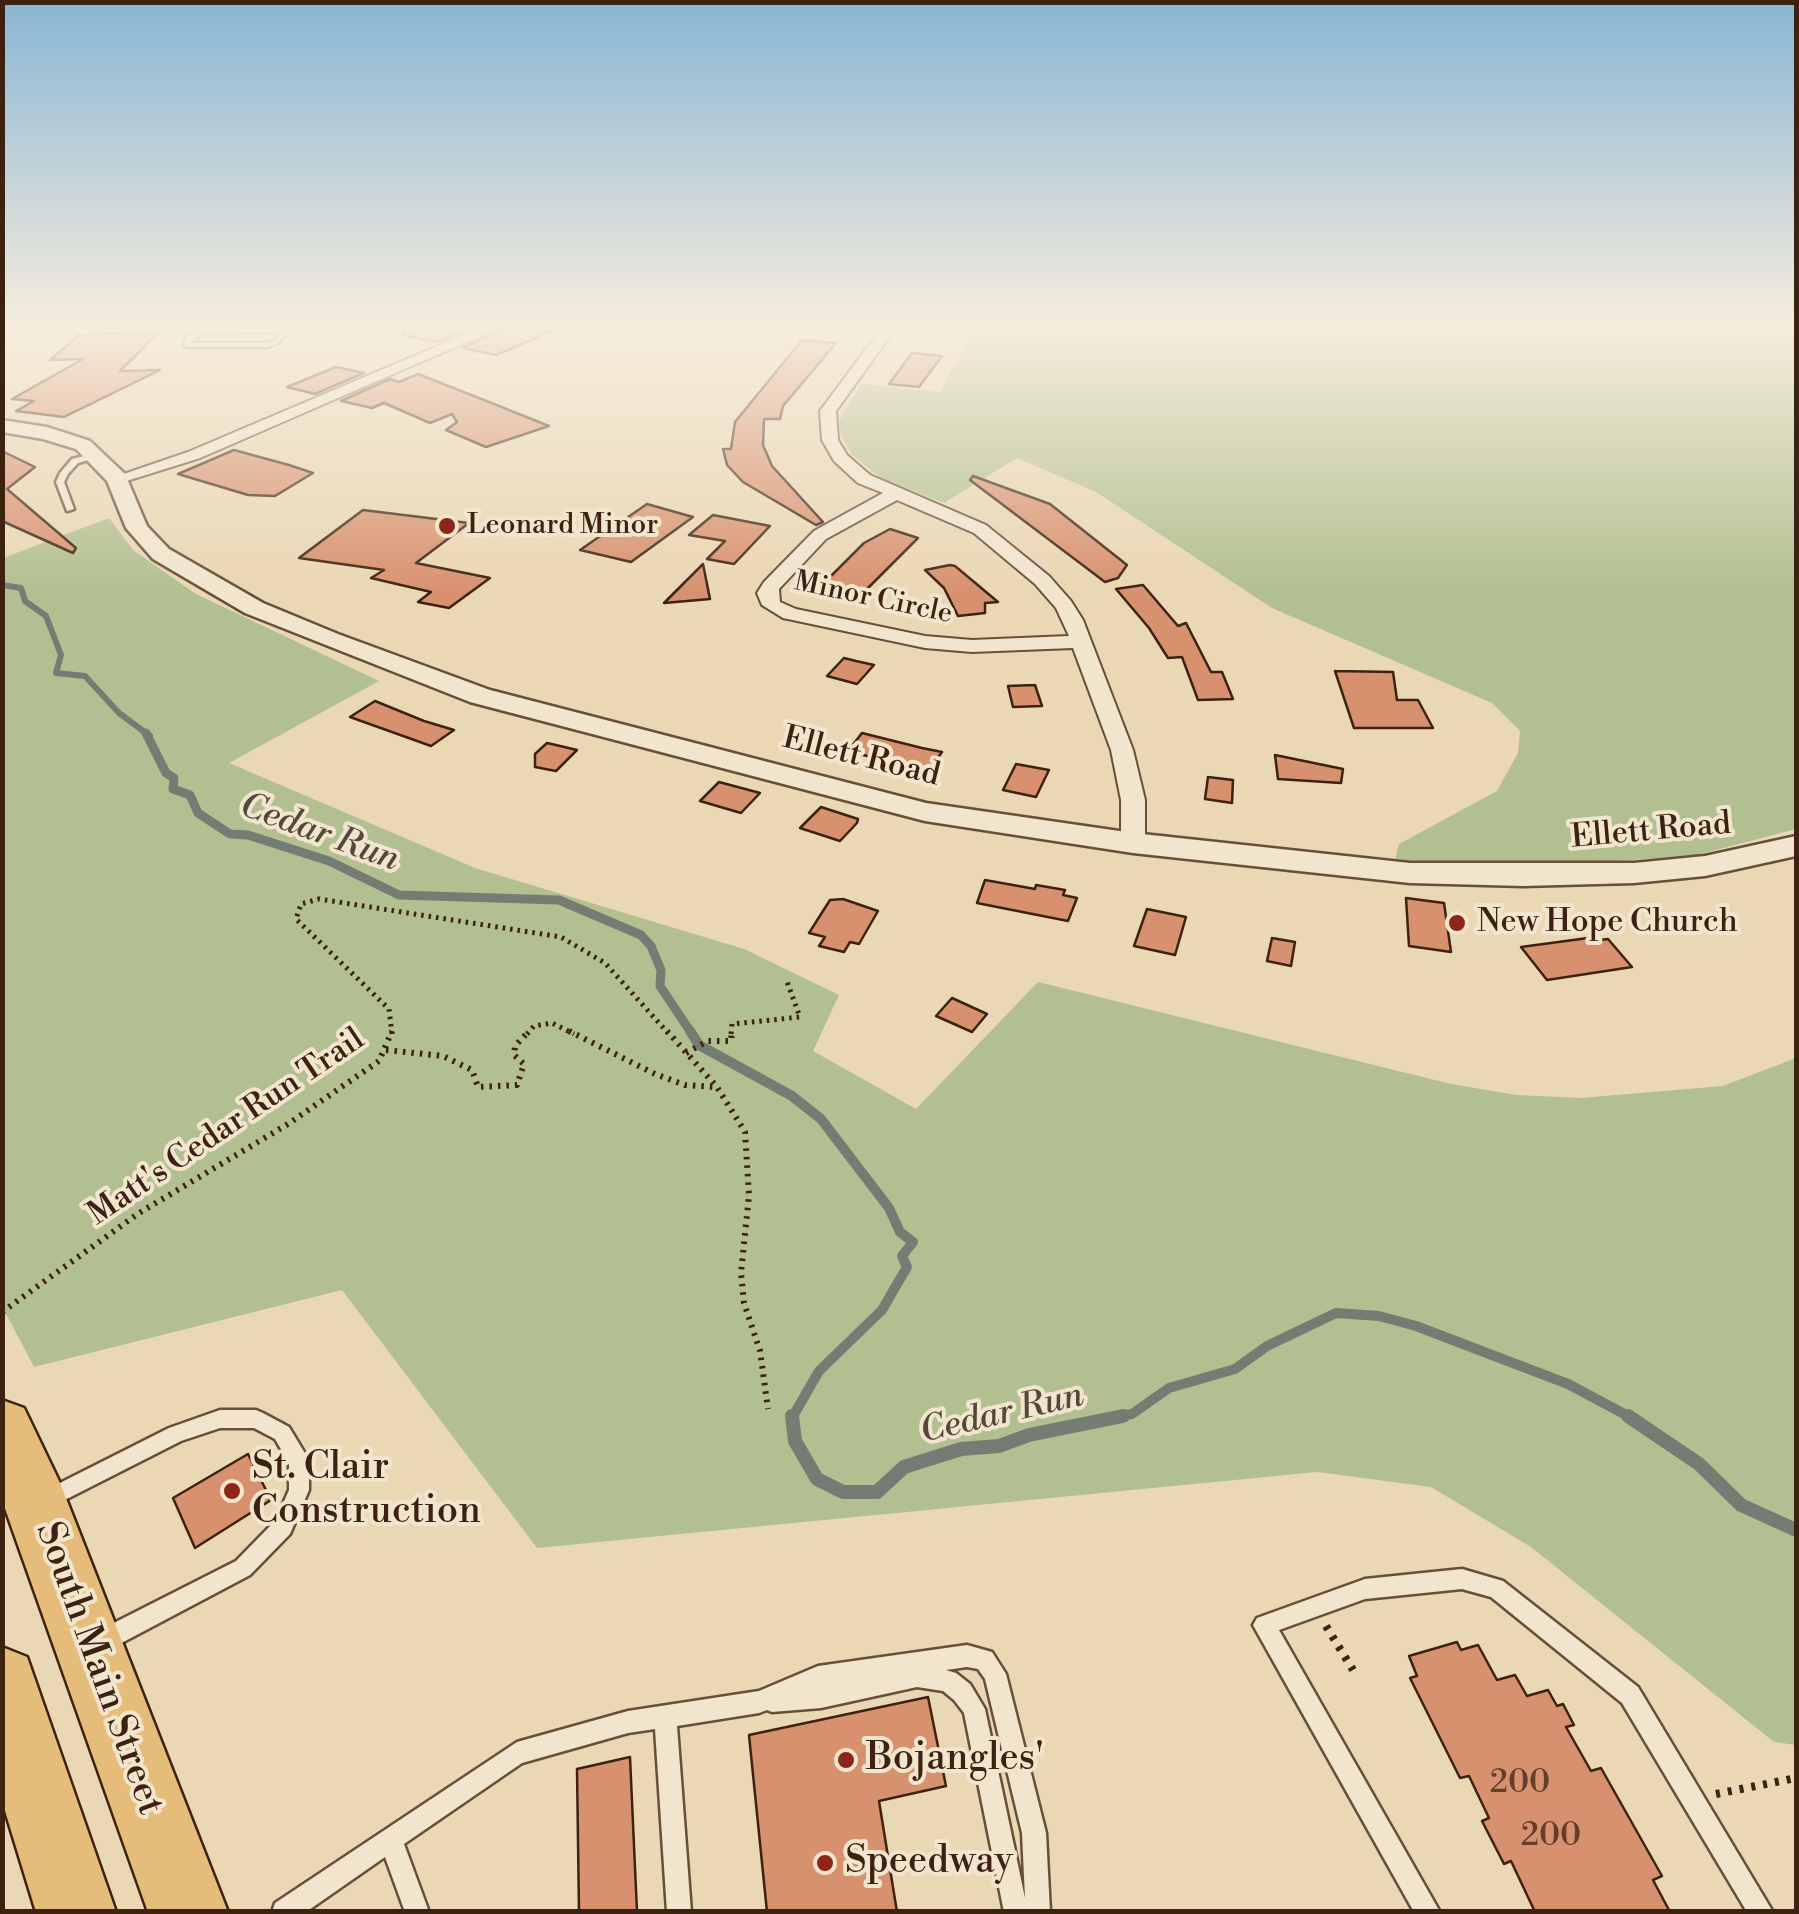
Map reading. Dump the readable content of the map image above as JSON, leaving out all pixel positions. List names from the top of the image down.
{
  "streets": {
    "main road": ["South Main Street"],
    "street": ["Minor Circle", "Ellett Road"],
    "path": ["Matt's Cedar Run Trail"]
  },
  "water": ["Cedar Run"],
  "places": [
    "Leonard Minor",
    "New Hope Church",
    "St. Clair Construction",
    "Bojangles'",
    "Speedway"
  ],
  "house_numbers": ["200", "200"]
}
